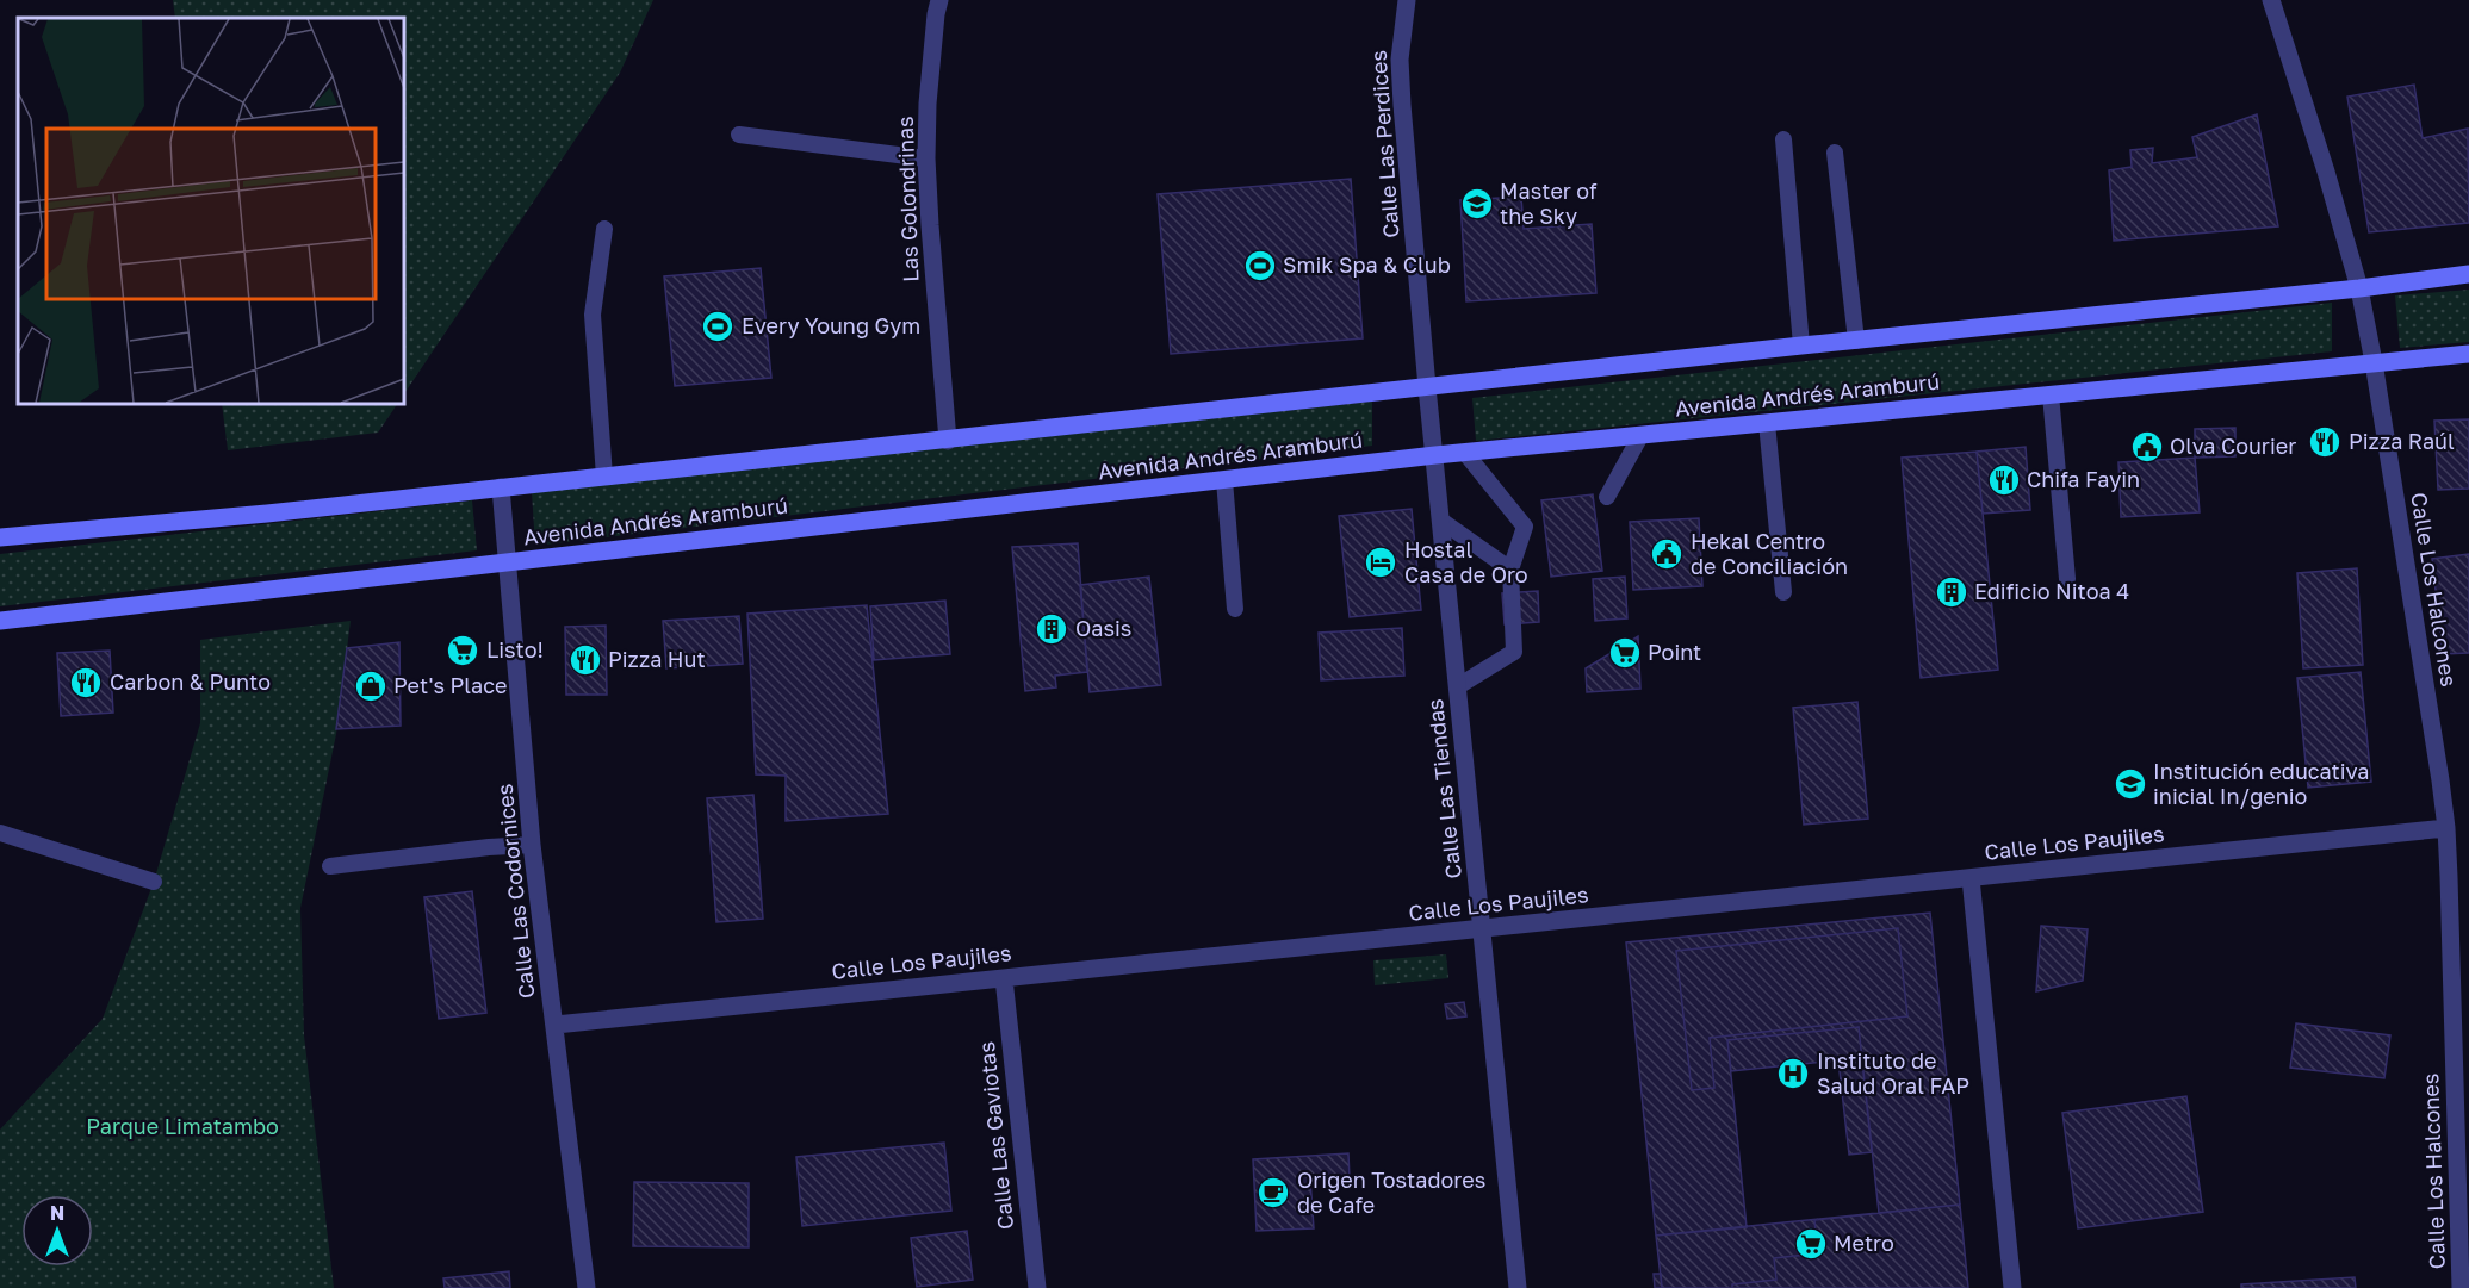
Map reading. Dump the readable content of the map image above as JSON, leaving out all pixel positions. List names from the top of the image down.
{
  "streets": {
    "main road": ["Avenida Andrés Aramburú"],
    "street": [
      "Calle Las Perdices",
      "Las Golondrinas",
      "Calle Los Halcones",
      "Calle Las Tiendas",
      "Calle Los Paujiles",
      "Calle Las Codornices",
      "Calle Las Gaviotas"
    ]
  },
  "crossings": [
    ["Calle Las Perdices", "Avenida Andrés Aramburú"],
    ["Calle Las Perdices", "Calle Las Tiendas"],
    ["Avenida Andrés Aramburú", "Calle Los Halcones"],
    ["Avenida Andrés Aramburú", "Calle Las Tiendas"],
    ["Avenida Andrés Aramburú", "Calle Las Codornices"],
    ["Calle Los Halcones", "Calle Los Paujiles"],
    ["Calle Las Tiendas", "Calle Los Paujiles"],
    ["Calle Los Paujiles", "Calle Las Codornices"],
    ["Calle Los Paujiles", "Calle Las Gaviotas"]
  ],
  "parks": ["Parque Limatambo"],
  "places": {
    "school or university": ["Master of the Sky", "Institución educativa inicial In/genio"],
    "sports": ["Smik Spa & Club", "Every Young Gym"],
    "restaurant": [
      "Pizza Raúl",
      "Chifa Fayin",
      "Pizza Hut",
      "Carbon & Punto"
    ],
    "public building": ["Olva Courier", "Hekal Centro de Conciliación"],
    "hotel": ["Hostal Casa de Oro"],
    "building": ["Edificio Nitoa 4", "Oasis"],
    "supermarket": ["Listo!", "Point", "Metro"],
    "shop": ["Pet's Place"],
    "hospital": ["Instituto de Salud Oral FAP"],
    "cafe": ["Origen Tostadores de Cafe"]
  },
  "north": "top"
}
